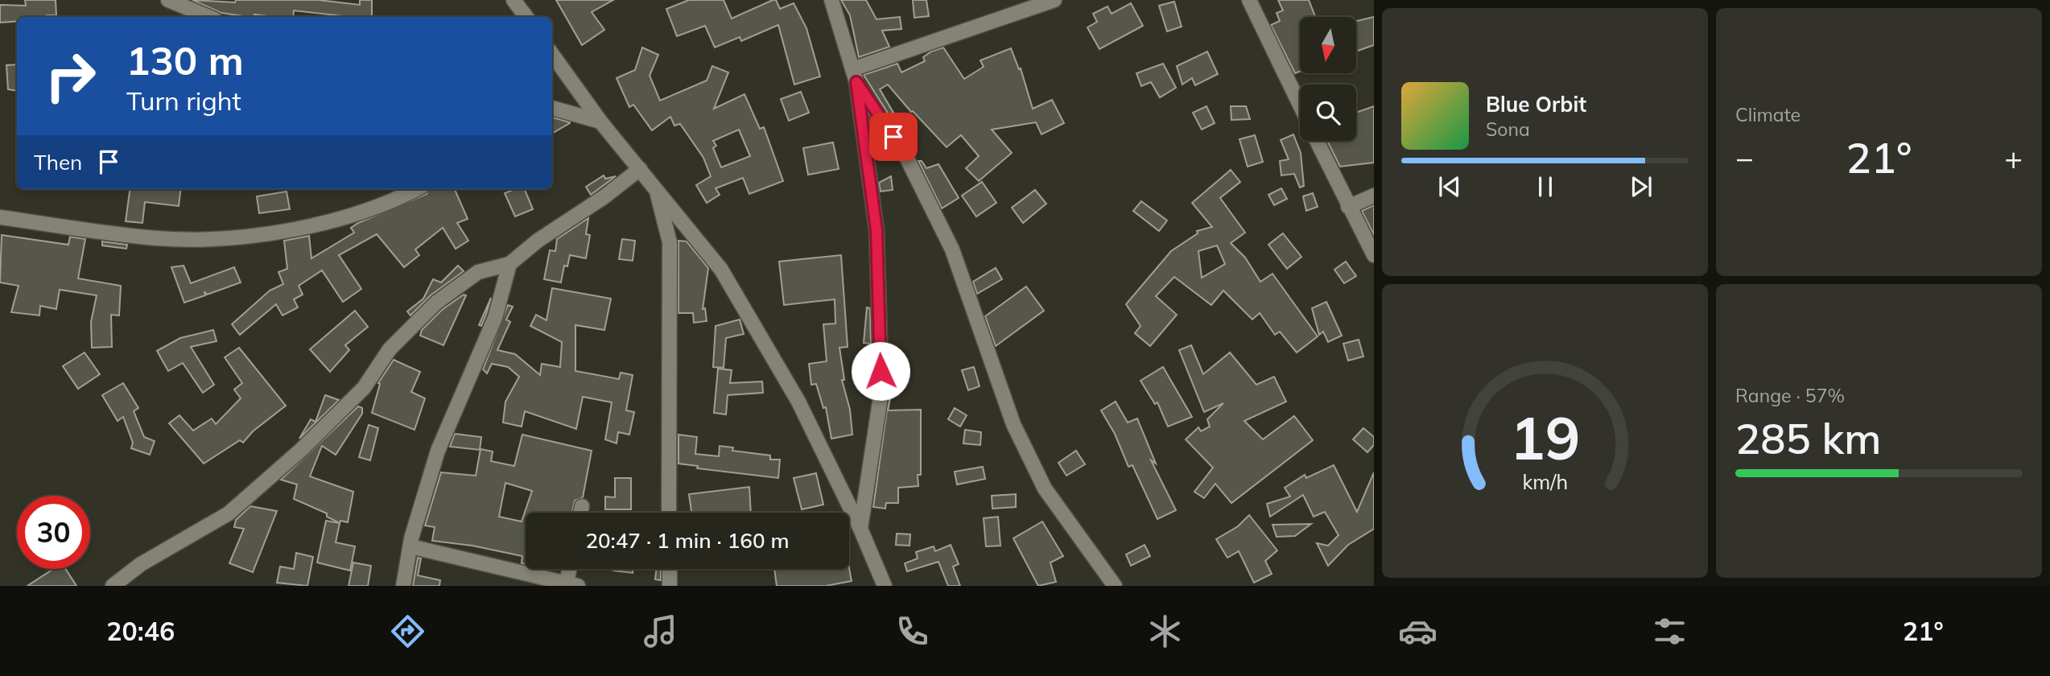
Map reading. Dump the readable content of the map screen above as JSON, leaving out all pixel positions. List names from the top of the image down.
{
  "north": "bottom",
  "page": {
    "tile": [
      "Climate",
      ["Range · 57%", "285 km"]
    ],
    "turn": ["130 m", "Turn right"],
    "song": ["Blue Orbit", "Sona"],
    "heat": ["−", "21°", "+"],
    "then": "Then",
    "limit": "30",
    "trip": "20:47 · 1 min · 160 m",
    "tabs": ["20:46", "21°"],
    "gauge": ["19", "km/h"]
  }
}
